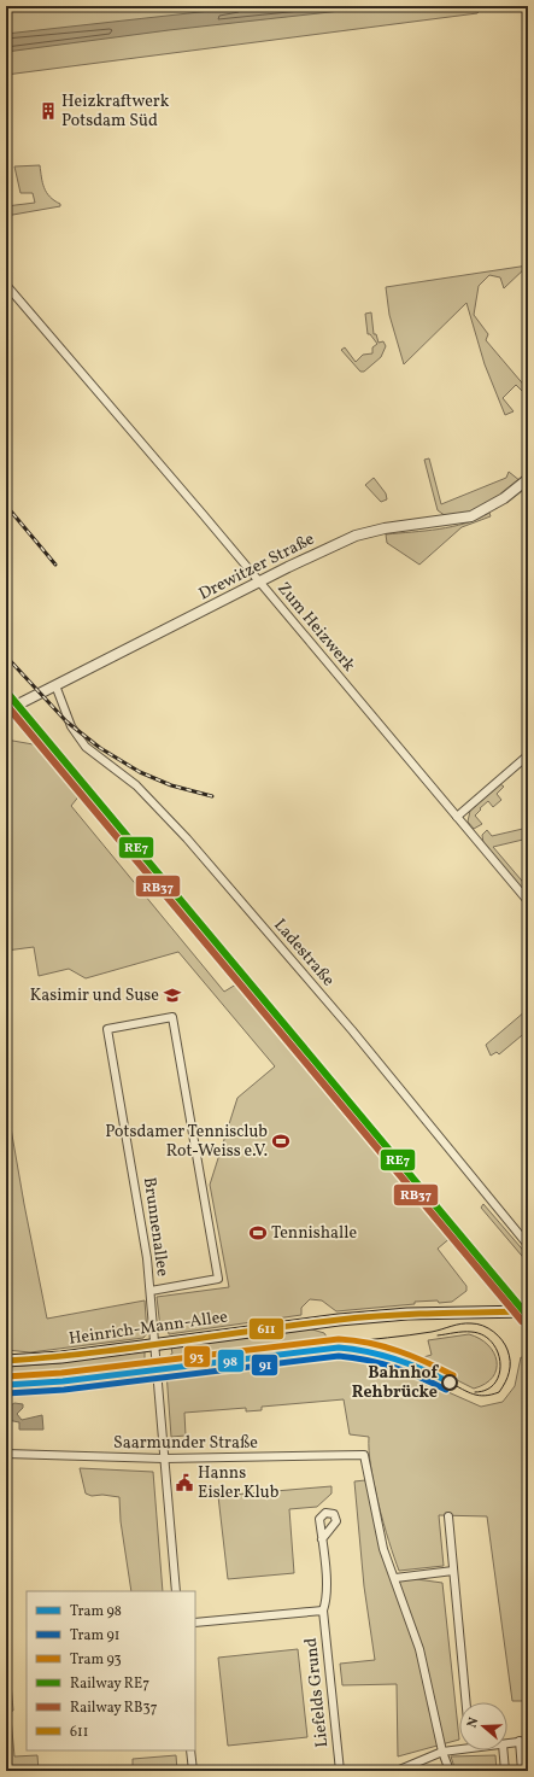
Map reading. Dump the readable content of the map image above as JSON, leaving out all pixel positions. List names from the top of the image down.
{
  "streets": {
    "main road": ["Heinrich-Mann-Allee"],
    "street": [
      "Drewitzer Straße",
      "Zum Heizwerk",
      "Ladestraße",
      "Brunnenallee",
      "Saarmunder Straße",
      "Liefelds Grund"
    ]
  },
  "crossings": [
    ["Drewitzer Straße", "Zum Heizwerk"],
    ["Drewitzer Straße", "Ladestraße"],
    ["Brunnenallee", "Heinrich-Mann-Allee"],
    ["Brunnenallee", "Saarmunder Straße"]
  ],
  "places": {
    "building": ["Heizkraftwerk Potsdam Süd"],
    "school or university": ["Kasimir und Suse"],
    "sports": ["Potsdamer Tennisclub Rot-Weiss e.V.", "Tennishalle"],
    "other": ["Bahnhof Rehbrücke"],
    "public building": ["Hanns Eisler Klub"]
  },
  "lines": [
    "rail line RE7",
    "rail line RB37",
    "transit line 611",
    "tram line 93",
    "tram line 98",
    "tram line 91"
  ],
  "legend": [
    "Tram 98",
    "Tram 91",
    "Tram 93",
    "Railway RE7",
    "Railway RB37",
    "611"
  ],
  "north": "left"
}
